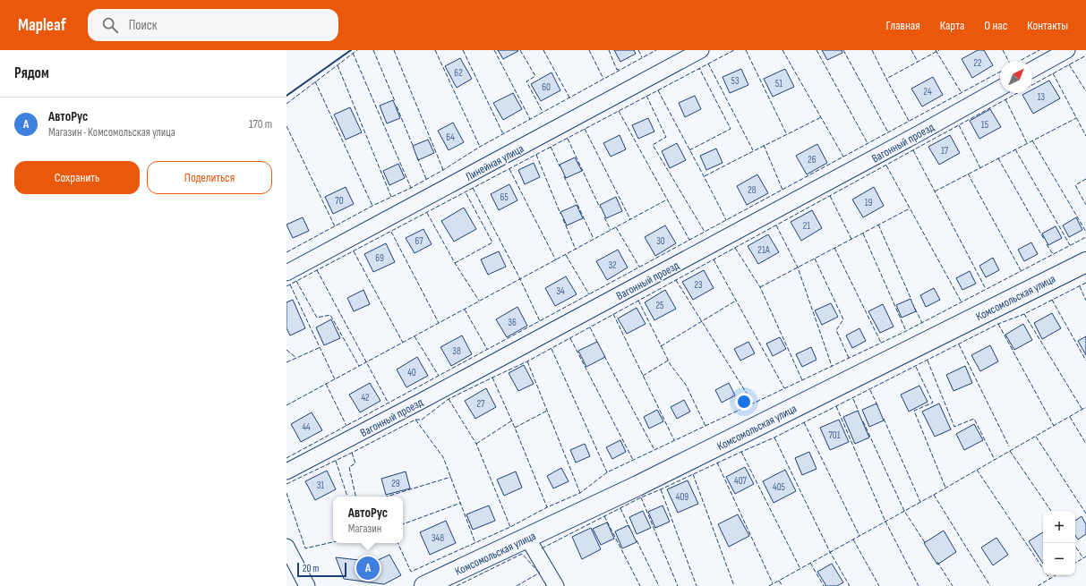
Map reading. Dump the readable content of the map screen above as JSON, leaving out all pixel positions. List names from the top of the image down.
{
  "streets": {
    "main road": ["Комсомольская улица"],
    "street": ["Вагонный проезд", "Линейная улица"]
  },
  "house_numbers": [
    "22",
    "62",
    "53",
    "51",
    "60",
    "24",
    "13",
    "15",
    "64",
    "17",
    "26",
    "28",
    "65",
    "70",
    "19",
    "21",
    "67",
    "30",
    "21А",
    "69",
    "32",
    "23",
    "34",
    "25",
    "36",
    "38",
    "40",
    "42",
    "27",
    "44",
    "701",
    "407",
    "29",
    "31",
    "405",
    "409",
    "348"
  ],
  "scale_bar": "20 m",
  "north": "top right",
  "page": {
    "header": "Mapleaf",
    "search": "Поиск",
    "nav": [
      "Главная",
      "Карта",
      "О нас",
      "Контакты"
    ],
    "heading": "Рядом",
    "list": [
      {
        "mark": "A",
        "name": "АвтоРус",
        "note": "Магазин · Комсомольская улица",
        "value": "170 m"
      }
    ],
    "buttons": ["Сохранить", "Поделиться"],
    "popup": ["АвтоРус", "Магазин"],
    "map_buttons": ["+", "−"],
    "pins": "A",
    "scale": "20 m"
  }
}
